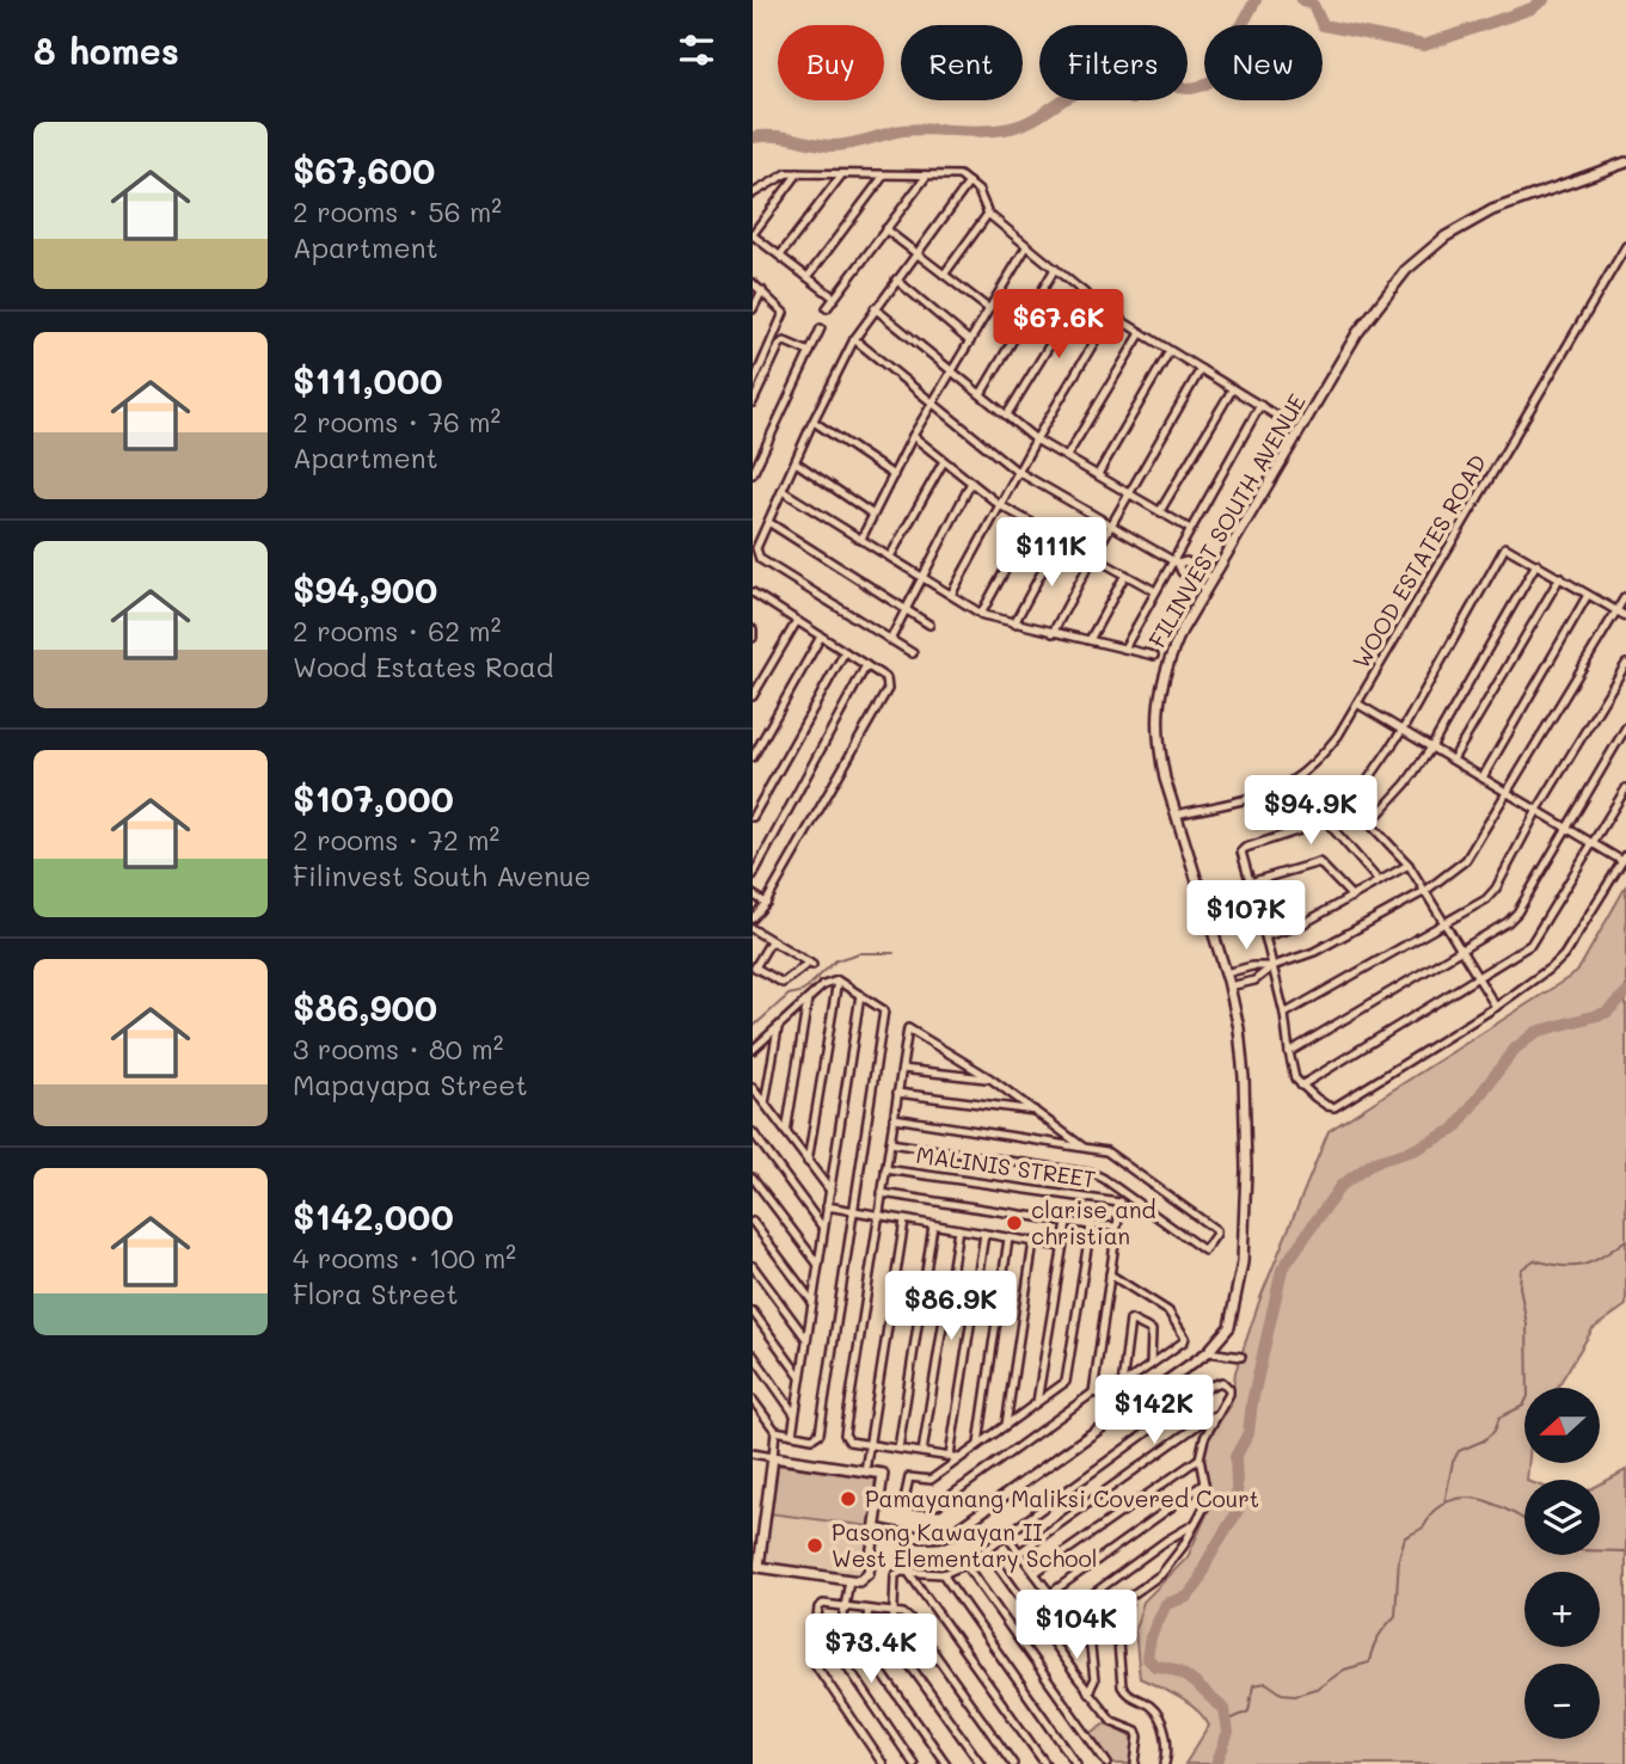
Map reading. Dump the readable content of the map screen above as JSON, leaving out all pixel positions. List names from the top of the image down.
{
  "streets": {
    "street": ["FILINVEST SOUTH AVENUE", "WOOD ESTATES ROAD", "MALINIS STREET"]
  },
  "crossings": [
    ["FILINVEST SOUTH AVENUE", "WOOD ESTATES ROAD"]
  ],
  "places": ["clarise and christian", "Pamayanang Maliksi Covered Court", "Pasong Kawayan II West Elementary School"],
  "north": "left",
  "page": {
    "heading": "8 homes",
    "chip": [
      "Buy",
      "Rent",
      "Filters",
      "New"
    ],
    "list": [
      {
        "name": "$67,600",
        "note": "2 rooms · 56 m² · Apartment"
      },
      {
        "name": "$111,000",
        "note": "2 rooms · 76 m² · Apartment"
      },
      {
        "name": "$94,900",
        "note": "2 rooms · 62 m² · Wood Estates Road"
      },
      {
        "name": "$107,000",
        "note": "2 rooms · 72 m² · Filinvest South Avenue"
      },
      {
        "name": "$86,900",
        "note": "3 rooms · 80 m² · Mapayapa Street"
      },
      {
        "name": "$142,000",
        "note": "4 rooms · 100 m² · Flora Street"
      }
    ],
    "price": [
      "$67.6K",
      "$111K",
      "$94.9K",
      "$107K",
      "$86.9K",
      "$142K",
      "$104K",
      "$73.4K"
    ],
    "map_buttons": ["+", "−"]
  }
}
